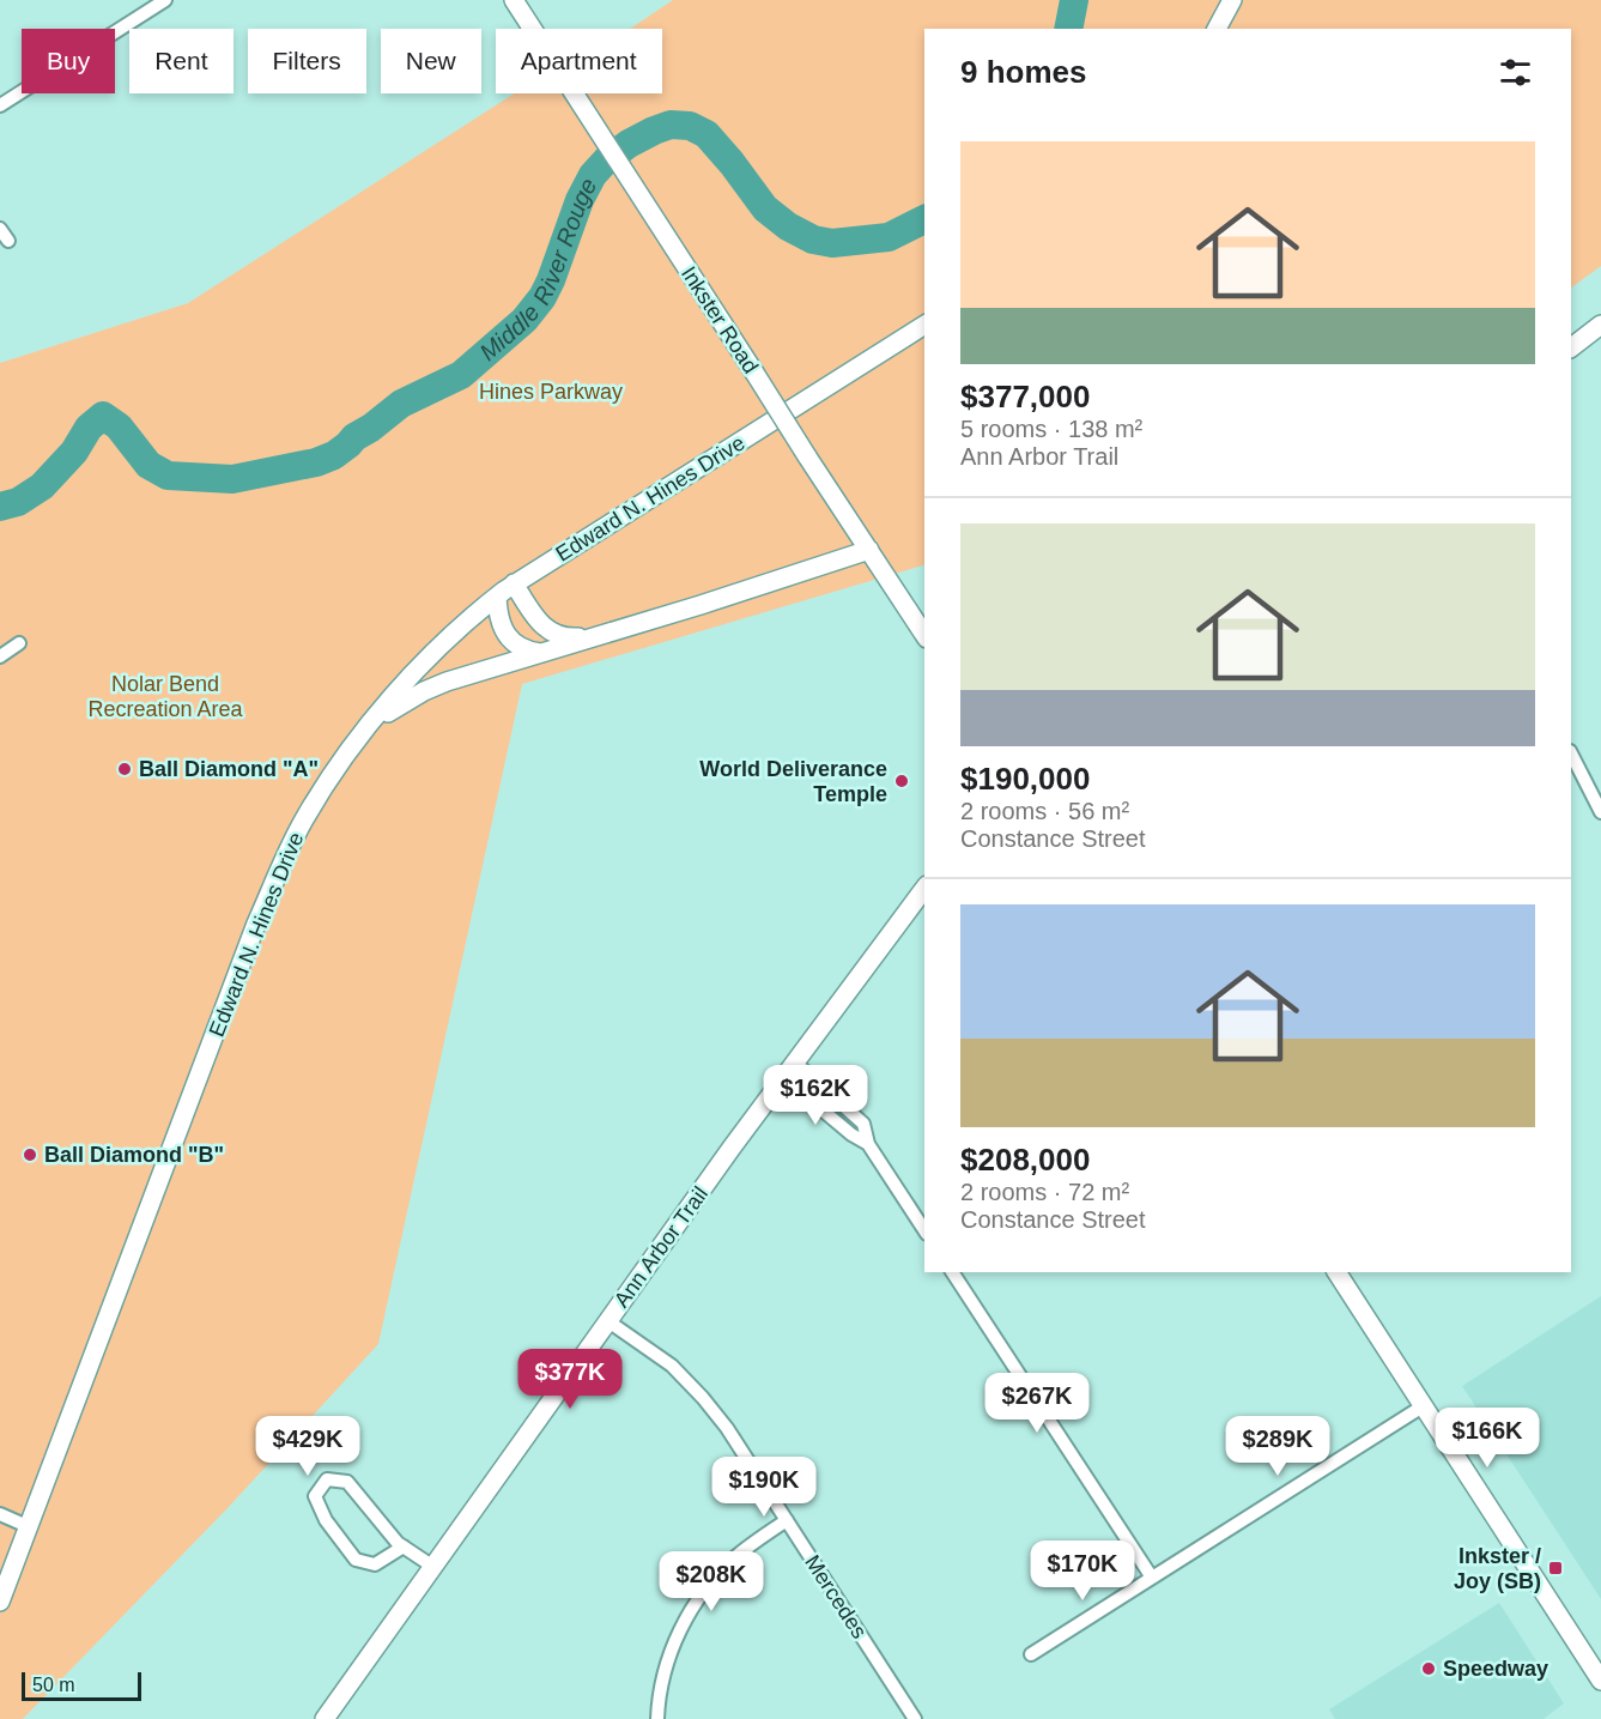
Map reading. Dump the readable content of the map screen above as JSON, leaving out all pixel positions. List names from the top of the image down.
{
  "streets": {
    "street": [
      "Inkster Road",
      "Edward N. Hines Drive",
      "Ann Arbor Trail",
      "Mercedes"
    ]
  },
  "crossings": [
    ["Ann Arbor Trail", "Mercedes"]
  ],
  "water": ["Middle River Rouge"],
  "parks": ["Hines Parkway", "Nolar Bend Recreation Area"],
  "places": {
    "other": [
      "Ball Diamond \"A\"",
      "World Deliverance Temple",
      "Ball Diamond \"B\"",
      "Speedway"
    ],
    "transit": ["Inkster / Joy (SB)"]
  },
  "scale_bar": "50 m",
  "page": {
    "chip": [
      "Buy",
      "Rent",
      "Filters",
      "New",
      "Apartment"
    ],
    "heading": "9 homes",
    "list": [
      {
        "name": "$377,000",
        "note": "5 rooms · 138 m² · Ann Arbor Trail"
      },
      {
        "name": "$190,000",
        "note": "2 rooms · 56 m² · Constance Street"
      },
      {
        "name": "$208,000",
        "note": "2 rooms · 72 m² · Constance Street"
      }
    ],
    "price": [
      "$162K",
      "$377K",
      "$267K",
      "$166K",
      "$429K",
      "$289K",
      "$190K",
      "$170K",
      "$208K"
    ],
    "scale": "50 m"
  }
}
